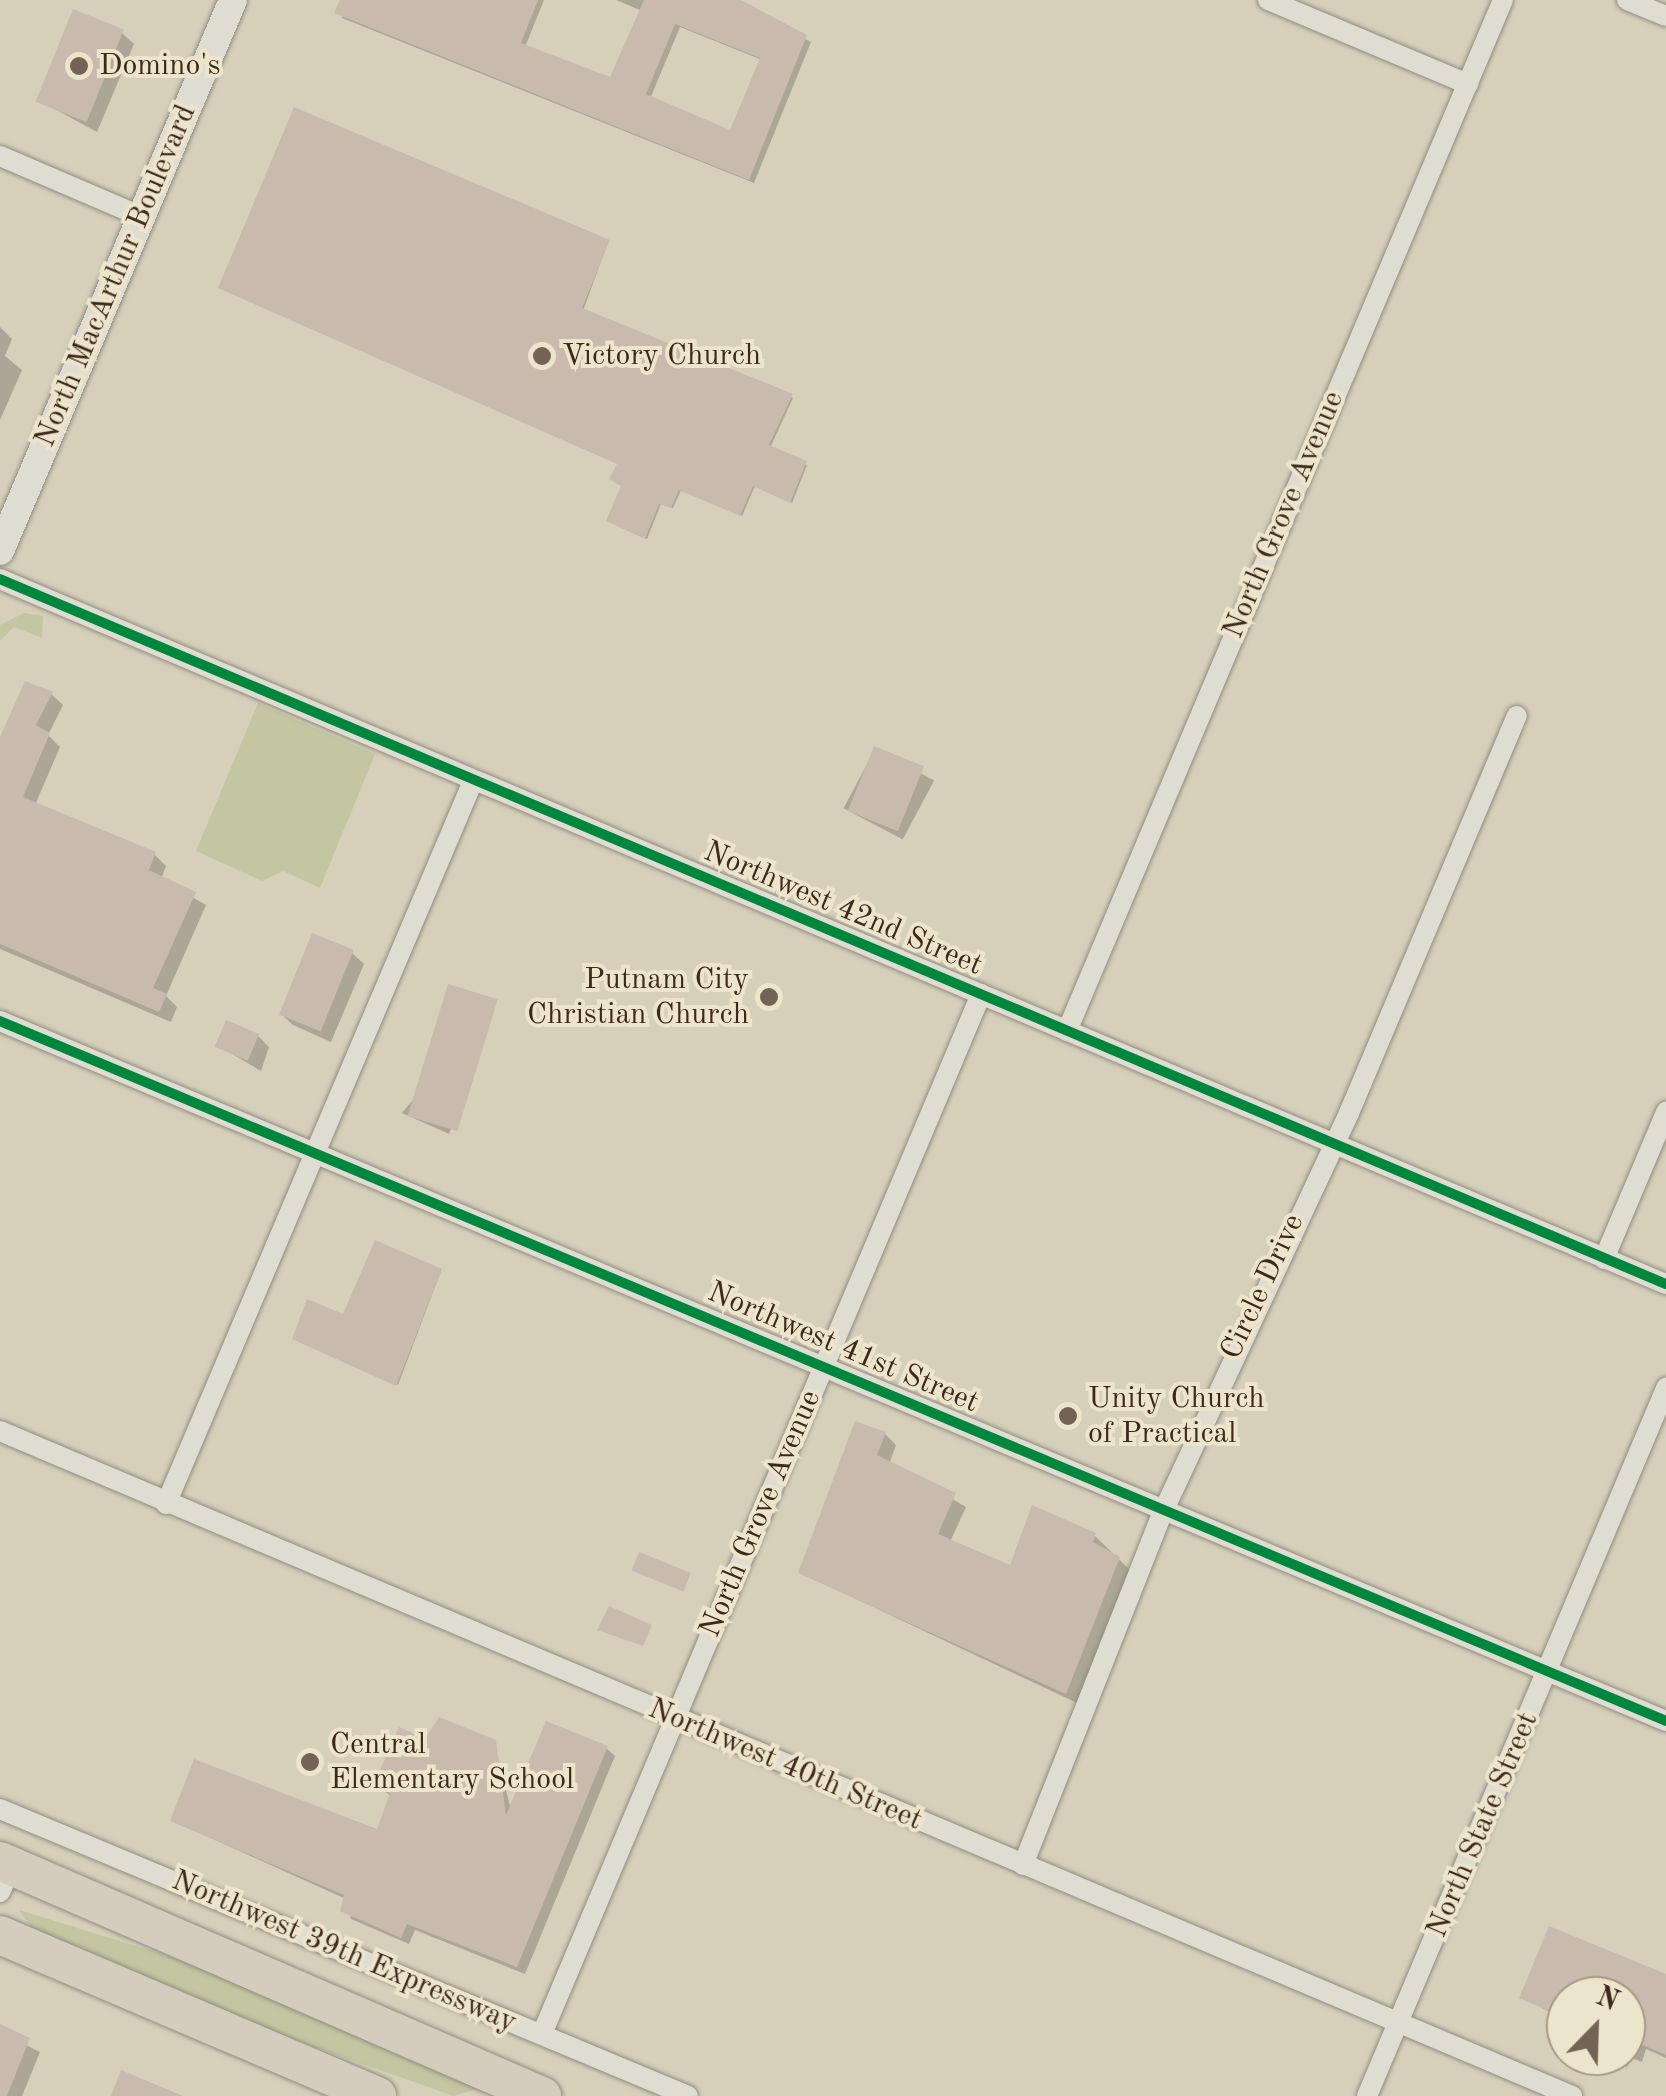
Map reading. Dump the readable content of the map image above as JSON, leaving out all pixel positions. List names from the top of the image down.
{
  "streets": {
    "highway": ["Northwest 39th Expressway"],
    "main road": ["North MacArthur Boulevard"],
    "street": [
      "North Grove Avenue",
      "Northwest 42nd Street",
      "Circle Drive",
      "Northwest 41st Street",
      "Northwest 40th Street",
      "North State Street"
    ]
  },
  "crossings": [
    ["North Grove Avenue", "Northwest 42nd Street"],
    ["North Grove Avenue", "Northwest 41st Street"],
    ["North Grove Avenue", "Northwest 40th Street"],
    ["North Grove Avenue", "Northwest 39th Expressway"],
    ["Northwest 42nd Street", "Circle Drive"],
    ["Circle Drive", "Northwest 41st Street"],
    ["Circle Drive", "Northwest 40th Street"],
    ["Northwest 41st Street", "North State Street"],
    ["Northwest 40th Street", "North State Street"]
  ],
  "places": [
    "Domino's",
    "Victory Church",
    "Putnam City Christian Church",
    "Unity Church of Practical",
    "Central Elementary School"
  ],
  "north": "top right"
}
